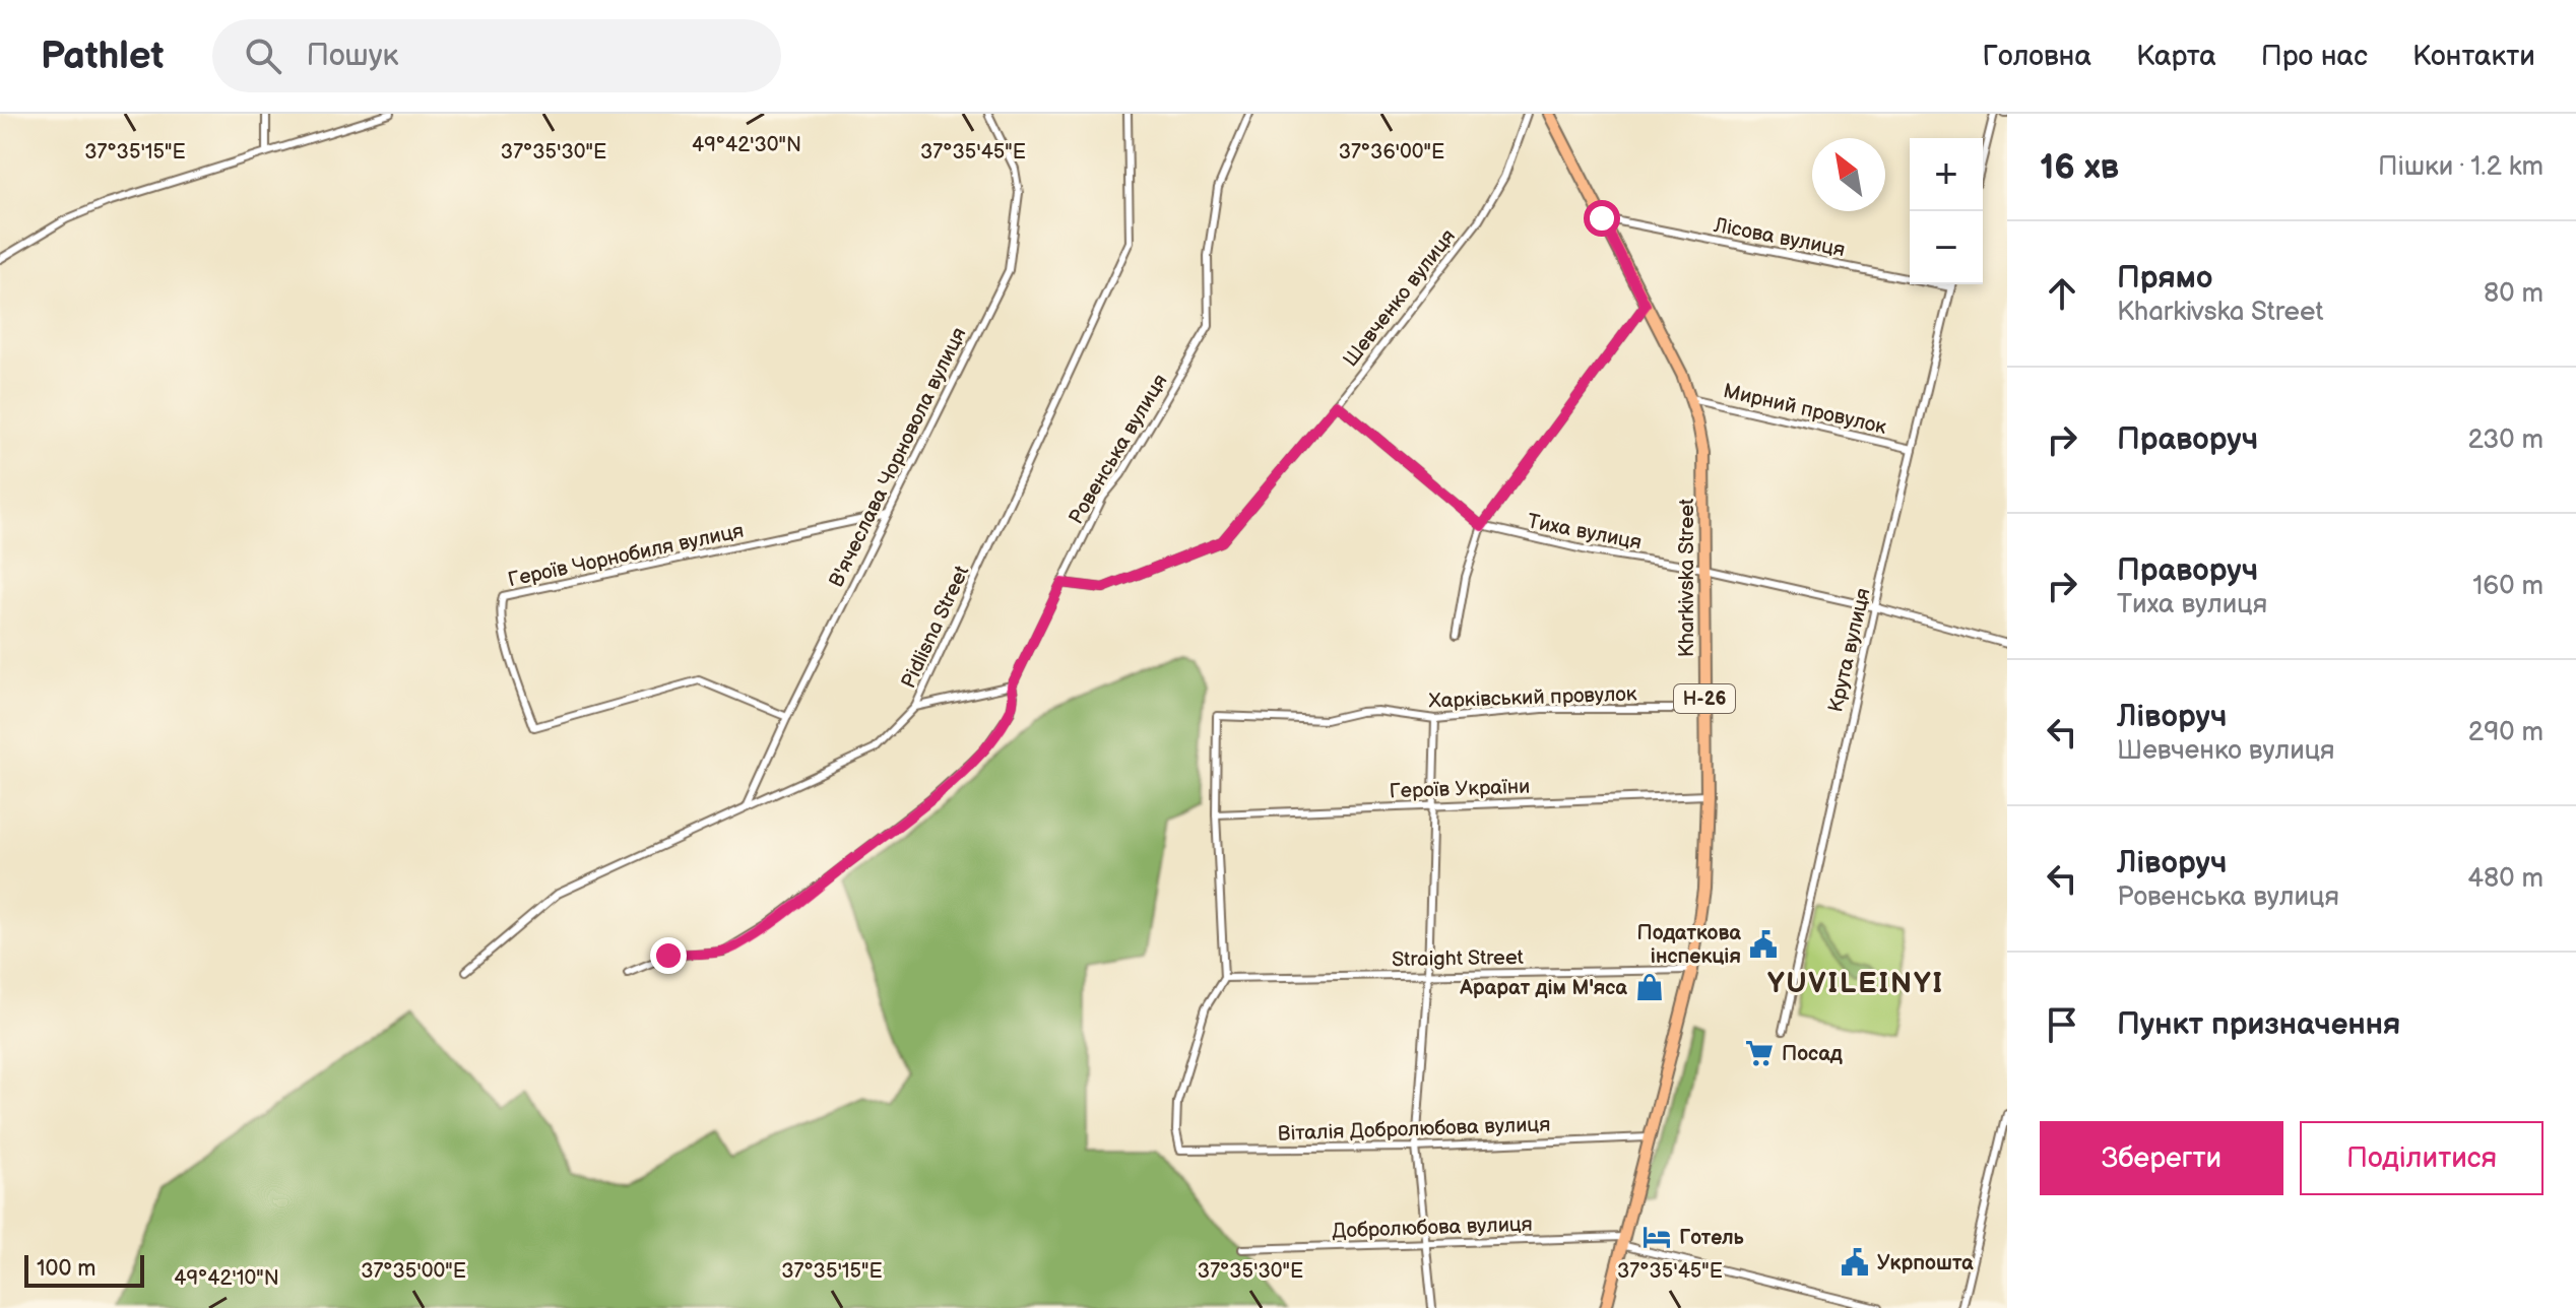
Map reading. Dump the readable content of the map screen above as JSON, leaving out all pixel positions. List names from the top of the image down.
{
  "streets": {
    "main road": ["Kharkivska Street", "Н-26"],
    "street": [
      "Лісова вулиця",
      "Шевченко вулиця",
      "Мирний провулок",
      "Ровенська вулиця",
      "В'ячеслава Чорновола вулиця",
      "Тиха вулиця",
      "Героїв Чорнобиля вулиця",
      "Pidlisna Street",
      "Крута вулиця",
      "Харківський провулок",
      "Героїв України",
      "Straight Street",
      "Віталія Добролюбова вулиця",
      "Добролюбова вулиця"
    ]
  },
  "crossings": [
    ["Лісова вулиця", "Kharkivska Street"],
    ["Лісова вулиця", "Крута вулиця"],
    ["Шевченко вулиця", "Ровенська вулиця"],
    ["Шевченко вулиця", "Тиха вулиця"],
    ["Мирний провулок", "Kharkivska Street"],
    ["Мирний провулок", "Крута вулиця"],
    ["В'ячеслава Чорновола вулиця", "Героїв Чорнобиля вулиця"],
    ["В'ячеслава Чорновола вулиця", "Pidlisna Street"],
    ["Тиха вулиця", "Kharkivska Street"],
    ["Тиха вулиця", "Крута вулиця"],
    ["Kharkivska Street", "Харківський провулок"],
    ["Kharkivska Street", "Героїв України"],
    ["Kharkivska Street", "Straight Street"],
    ["Kharkivska Street", "Віталія Добролюбова вулиця"],
    ["Kharkivska Street", "Добролюбова вулиця"],
    ["Харківський провулок", "Героїв України"],
    ["Straight Street", "Віталія Добролюбова вулиця"]
  ],
  "districts": ["YUVILEINYI"],
  "places": {
    "public building": ["Податкова інспекція", "Укрпошта"],
    "shop": ["Арарат дім М'яса"],
    "supermarket": ["Посад"],
    "hotel": ["Готель"]
  },
  "scale_bar": "100 m",
  "north": "top left",
  "page": {
    "header": "Pathlet",
    "search": "Пошук",
    "nav": [
      "Головна",
      "Карта",
      "Про нас",
      "Контакти"
    ],
    "heading": ["16 хв", "Пішки · 1.2 km"],
    "map_buttons": ["+", "−"],
    "list": [
      ["Прямо", "Kharkivska Street", "80 m"],
      ["Праворуч", "230 m"],
      ["Праворуч", "Тиха вулиця", "160 m"],
      ["Ліворуч", "Шевченко вулиця", "290 m"],
      ["Ліворуч", "Ровенська вулиця", "480 m"],
      "Пункт призначення"
    ],
    "buttons": ["Зберегти", "Поділитися"],
    "scale": "100 m"
  },
  "coordinates": [
    "49°42'30\"N",
    "37°35'15\"E",
    "37°35'30\"E",
    "37°35'45\"E",
    "37°36'00\"E",
    "37°35'00\"E",
    "49°42'10\"N"
  ]
}
